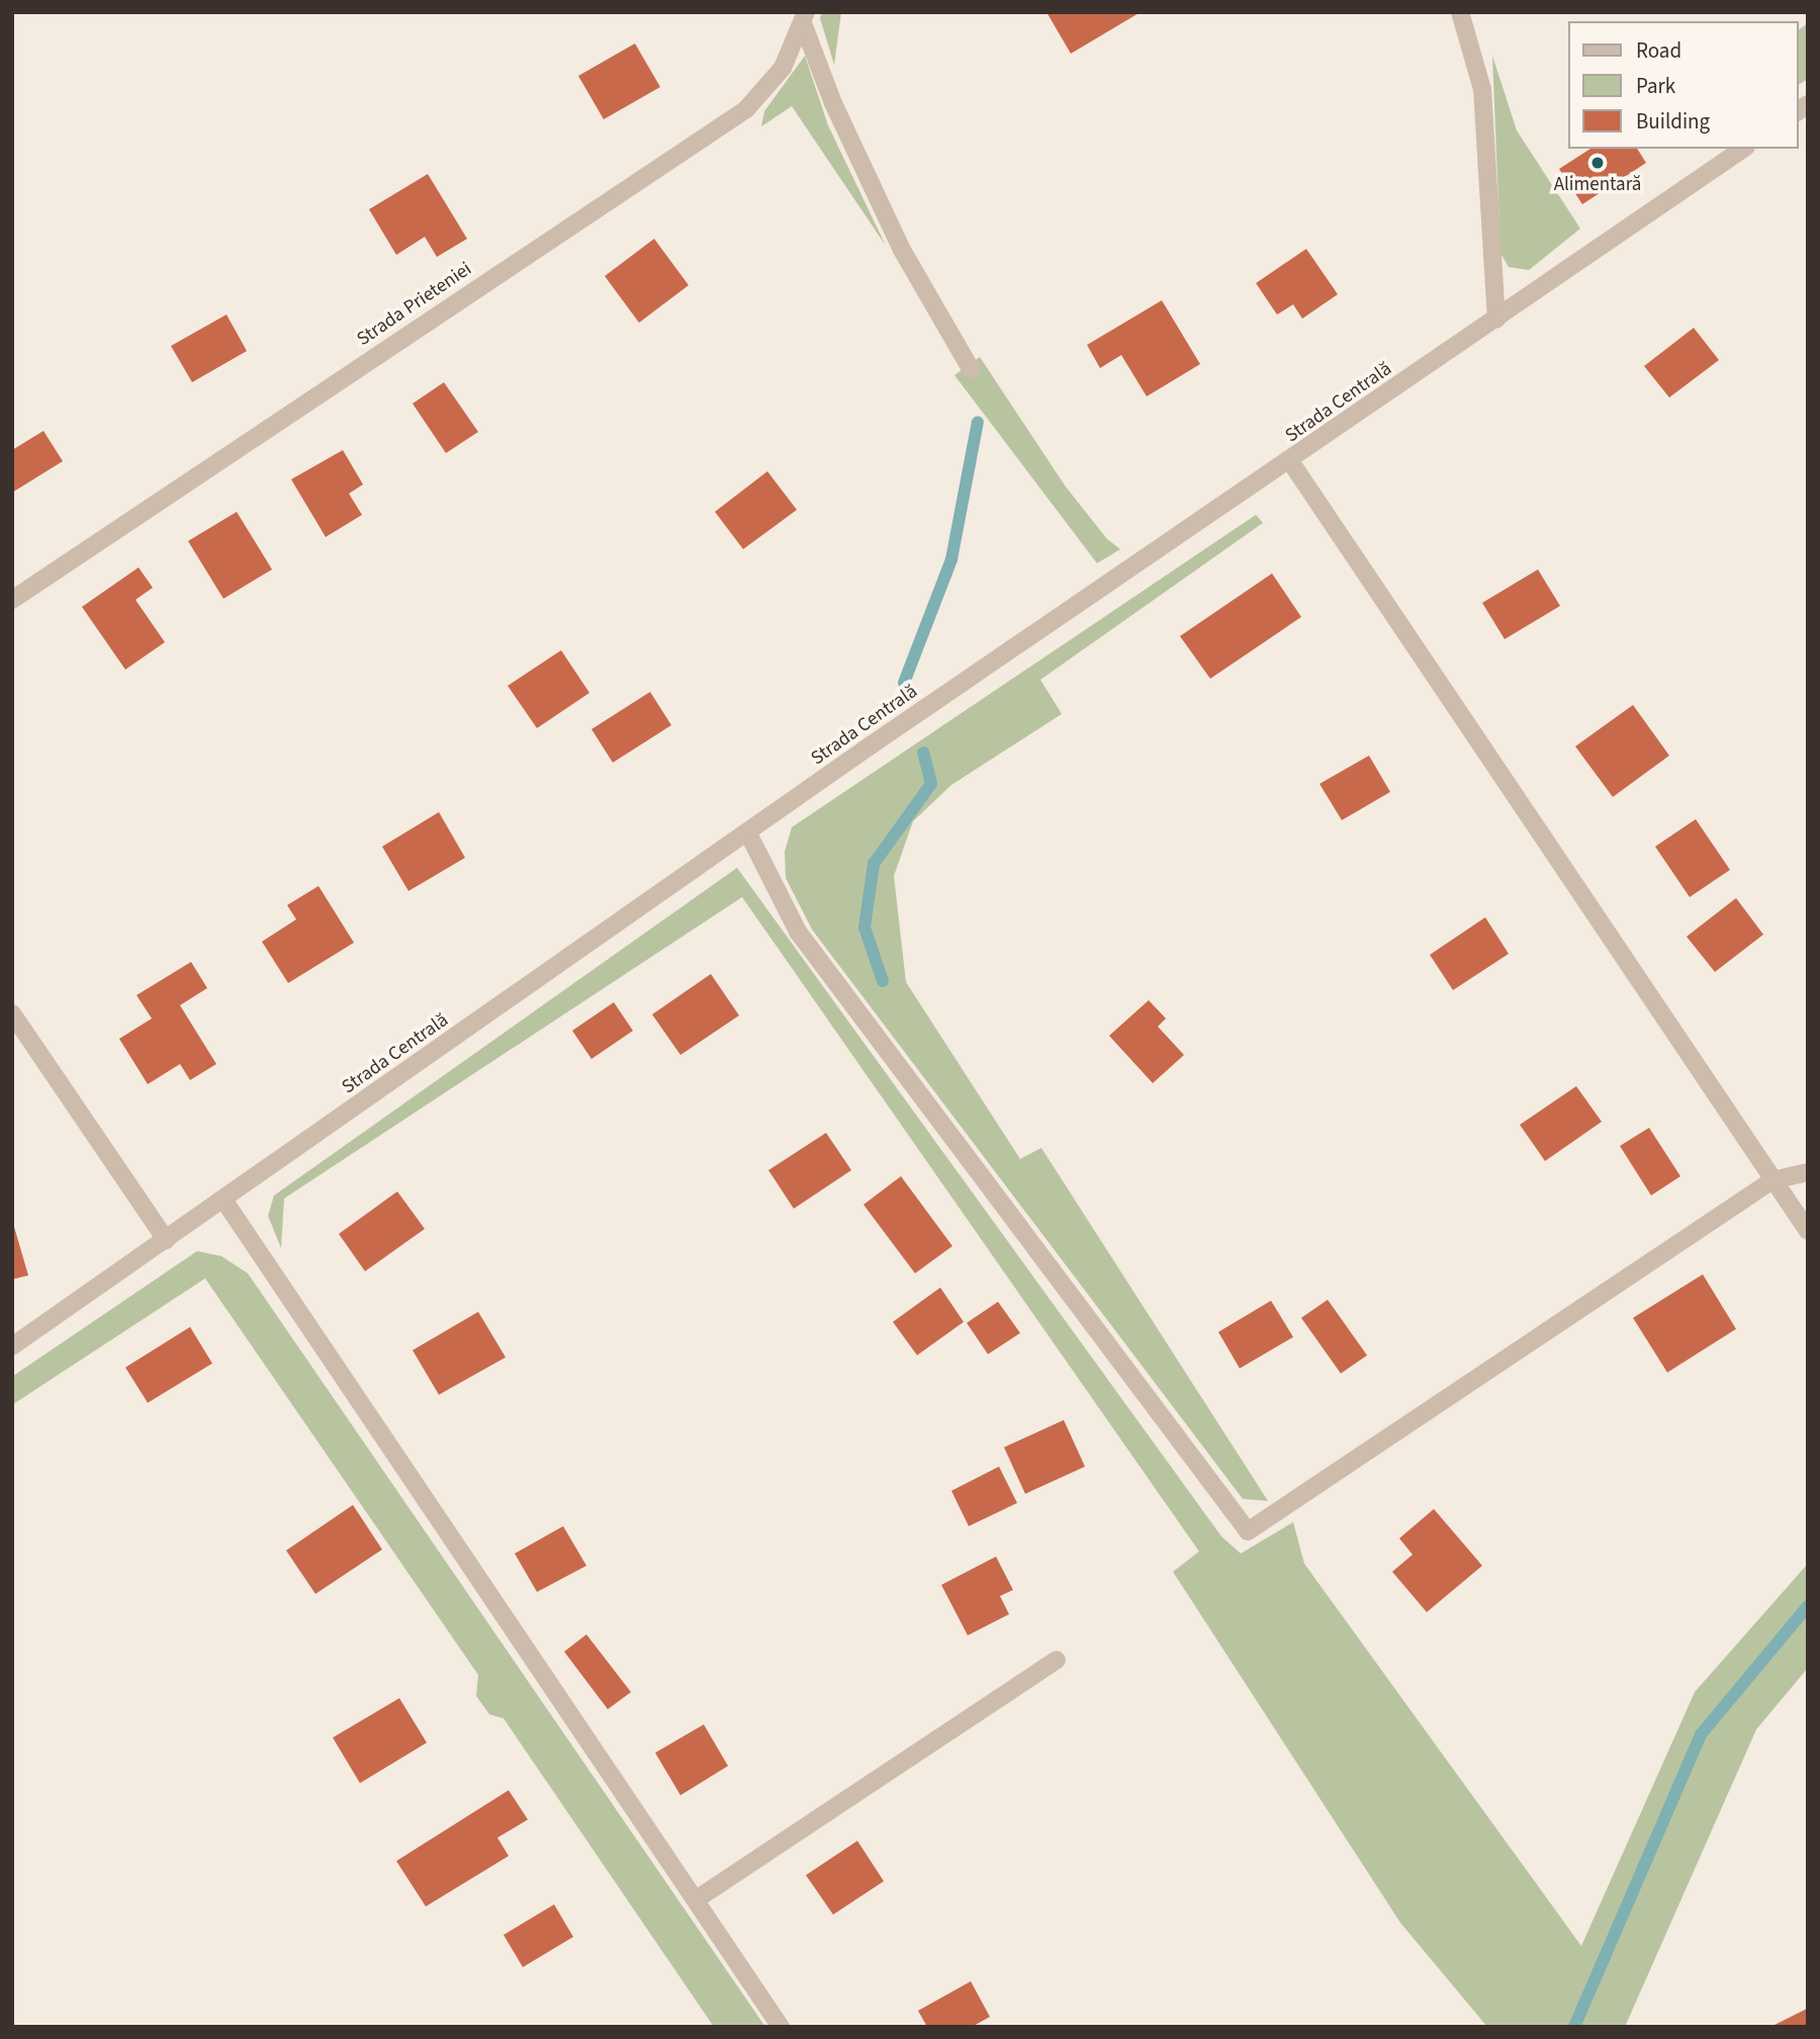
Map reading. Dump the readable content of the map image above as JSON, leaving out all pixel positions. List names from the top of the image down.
{
  "streets": {
    "street": ["Strada Prieteniei", "Strada Centrală"]
  },
  "places": ["Alimentară"],
  "legend": ["Road", "Park", "Building"]
}
